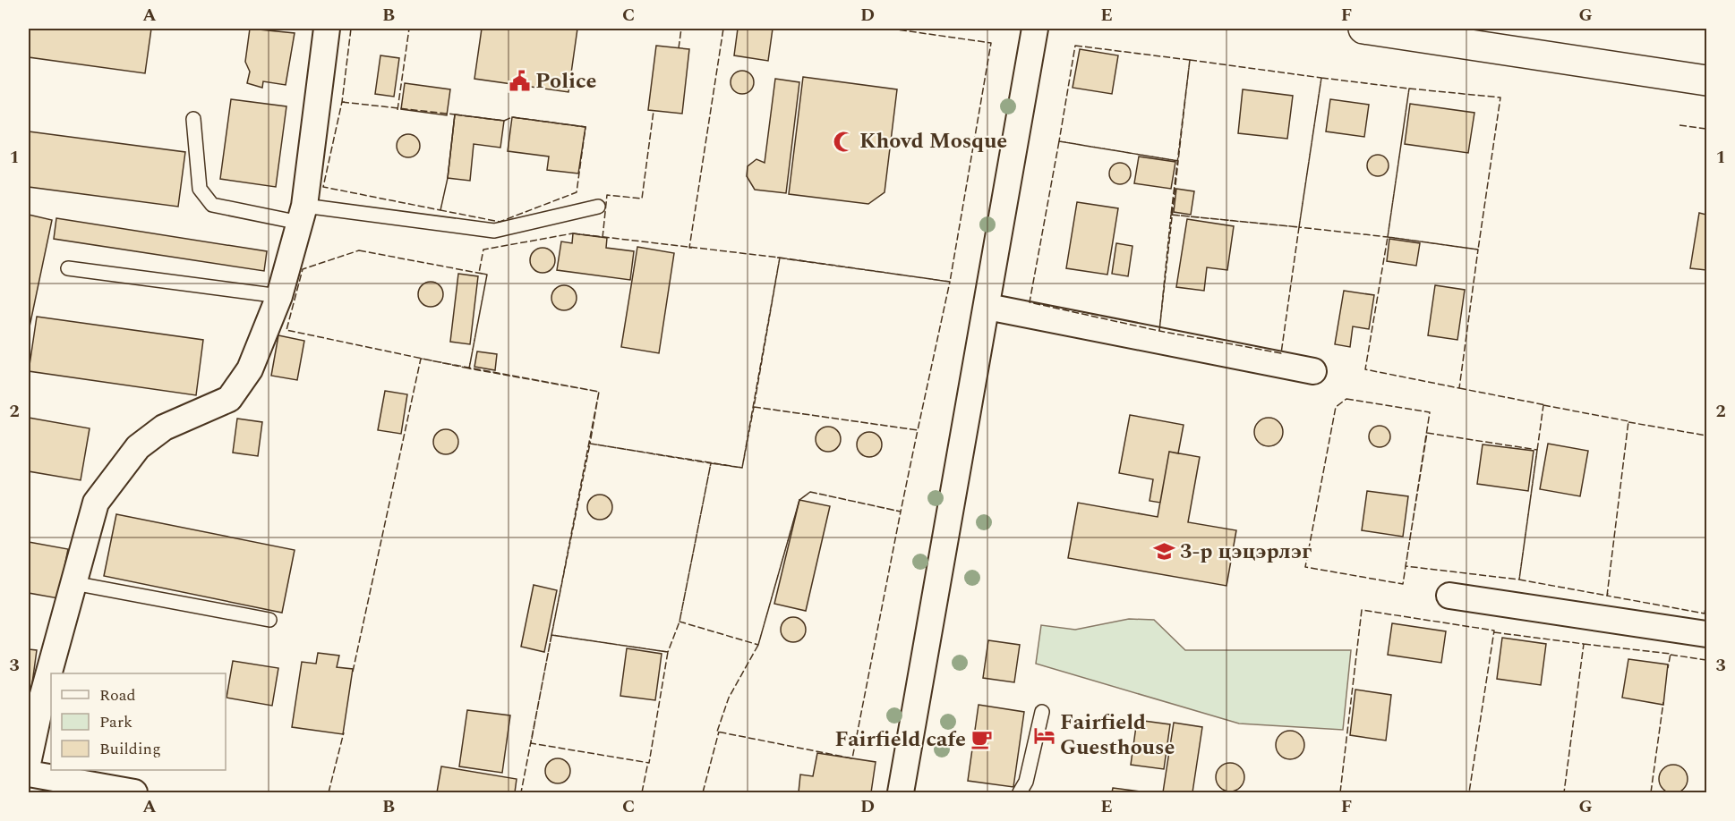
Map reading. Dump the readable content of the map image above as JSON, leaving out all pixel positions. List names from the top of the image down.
{
  "places": {
    "public building": ["Police"],
    "mosque": ["Khovd Mosque"],
    "school or university": ["3-р цэцэрлэг"],
    "hotel": ["Fairfield Guesthouse"],
    "cafe": ["Fairfield cafe"]
  },
  "legend": ["Road", "Park", "Building"],
  "grid": {
    "columns": [
      "A",
      "B",
      "C",
      "D",
      "E",
      "F",
      "G"
    ],
    "rows": ["1", "2", "3"]
  }
}
